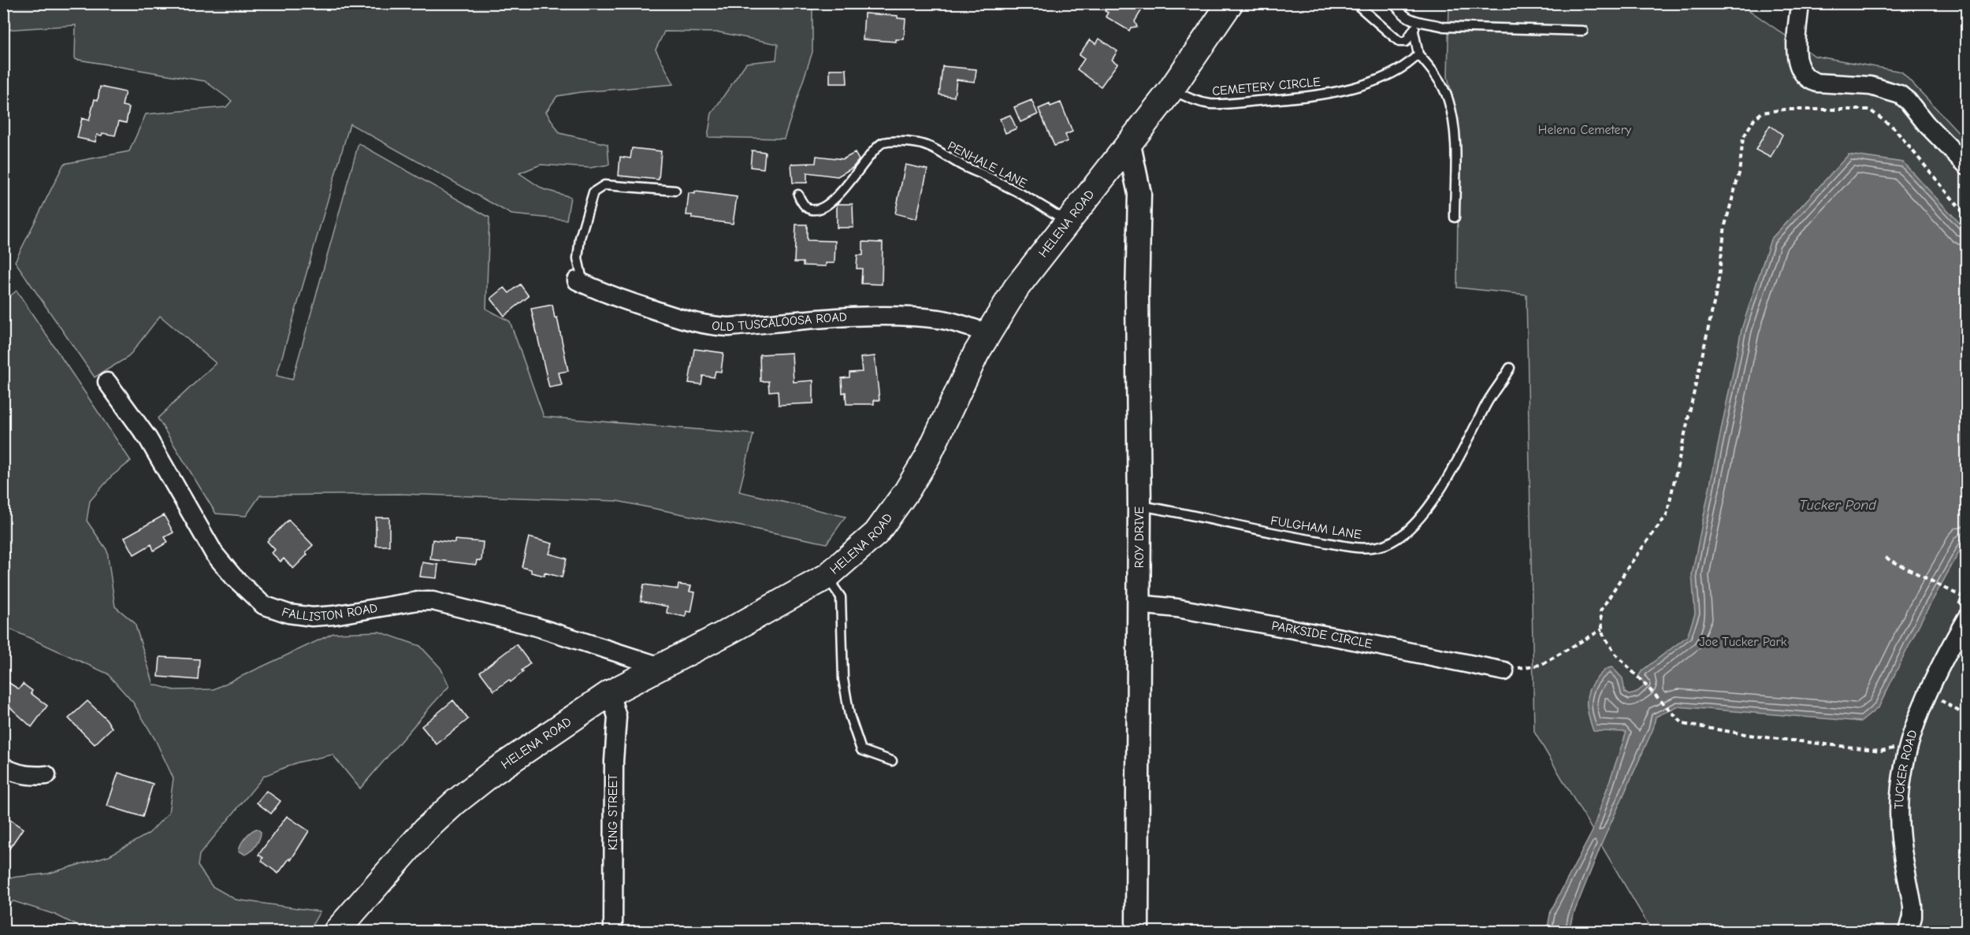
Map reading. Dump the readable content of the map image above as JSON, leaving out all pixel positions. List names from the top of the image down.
{
  "streets": {
    "main road": ["HELENA ROAD"],
    "street": [
      "OLD TUSCALOOSA ROAD",
      "ROY DRIVE",
      "FALLISTON ROAD",
      "PARKSIDE CIRCLE",
      "TUCKER ROAD",
      "KING STREET"
    ],
    "lane": ["CEMETERY CIRCLE", "PENHALE LANE", "FULGHAM LANE"]
  },
  "crossings": [
    ["CEMETERY CIRCLE", "HELENA ROAD"],
    ["PENHALE LANE", "HELENA ROAD"],
    ["HELENA ROAD", "OLD TUSCALOOSA ROAD"],
    ["HELENA ROAD", "ROY DRIVE"],
    ["HELENA ROAD", "FALLISTON ROAD"],
    ["HELENA ROAD", "KING STREET"],
    ["FULGHAM LANE", "ROY DRIVE"],
    ["ROY DRIVE", "PARKSIDE CIRCLE"]
  ],
  "water": ["Tucker Pond"],
  "parks": ["Helena Cemetery", "Joe Tucker Park"]
}
